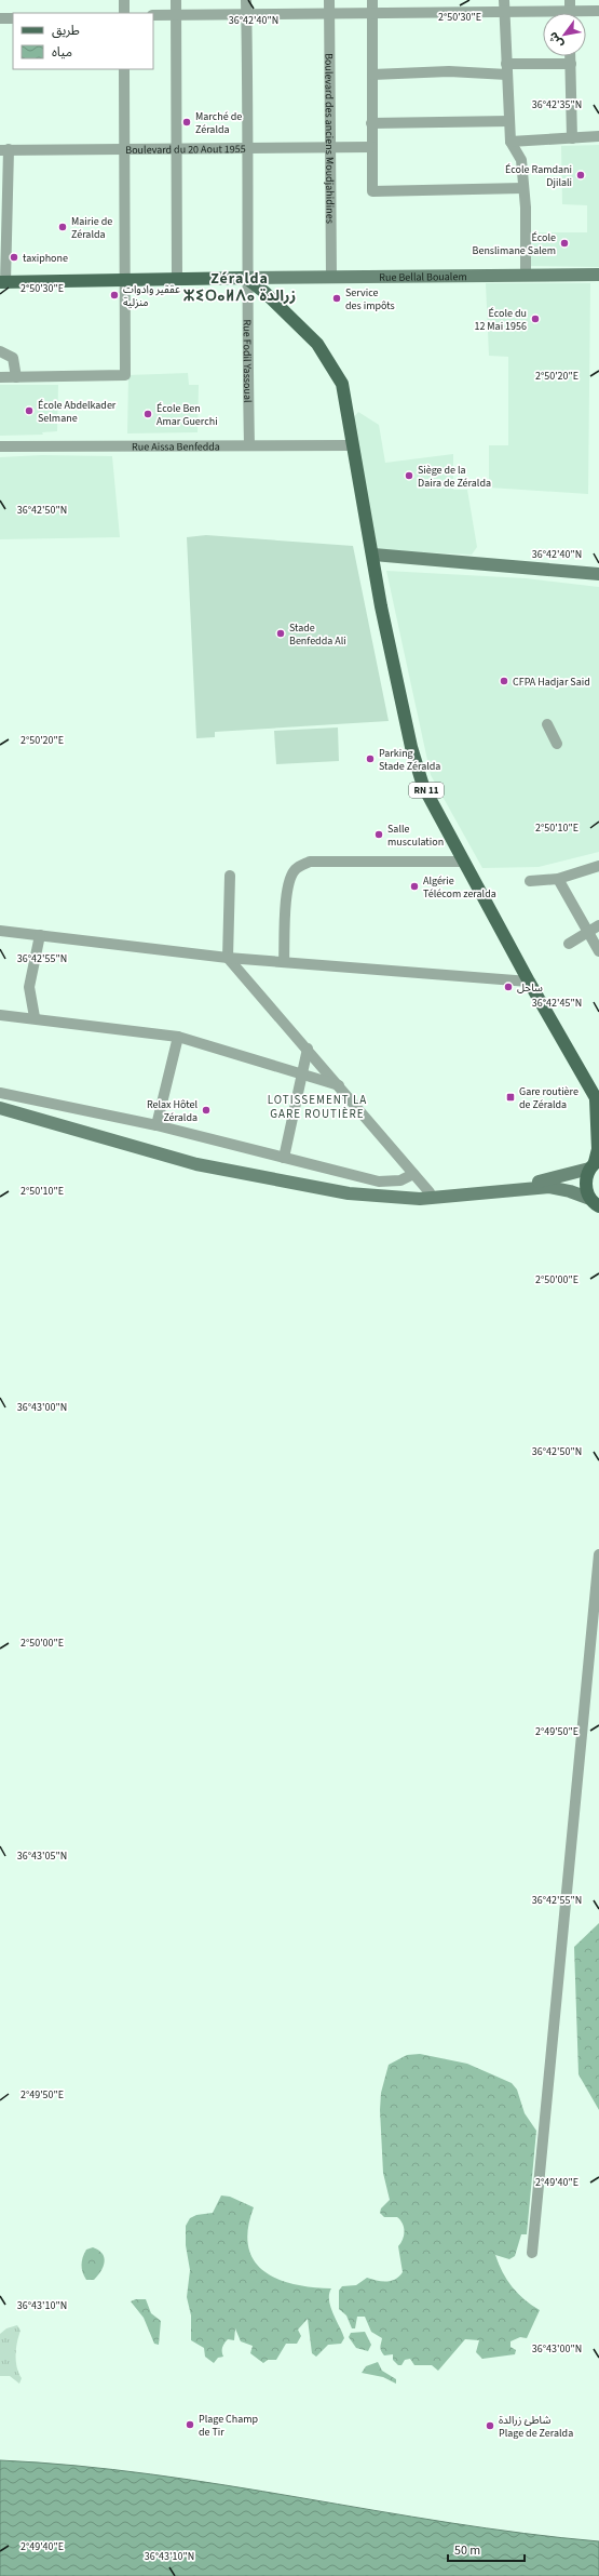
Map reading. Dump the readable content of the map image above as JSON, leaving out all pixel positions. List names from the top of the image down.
{
  "streets": {
    "main road": ["Rue Bellal Boualem", "RN 11"],
    "street": [
      "Boulevard des anciens Moudjahidines",
      "Boulevard du 20 Aout 1955",
      "Rue Fodil Yassoual",
      "Rue Aissa Benfedda"
    ]
  },
  "crossings": [
    ["Boulevard des anciens Moudjahidines", "Boulevard du 20 Aout 1955"],
    ["Boulevard des anciens Moudjahidines", "Rue Bellal Boualem"],
    ["Boulevard du 20 Aout 1955", "Rue Fodil Yassoual"],
    ["Rue Bellal Boualem", "Rue Fodil Yassoual"],
    ["Rue Bellal Boualem", "RN 11"],
    ["Rue Fodil Yassoual", "Rue Aissa Benfedda"],
    ["Rue Fodil Yassoual", "RN 11"],
    ["Rue Aissa Benfedda", "RN 11"]
  ],
  "districts": ["Zéralda ⵣⵉⵔⴰⵍⴷⴰ زرالدة", "LOTISSEMENT LA GARE ROUTIÈRE"],
  "places": {
    "other": [
      "Marché de Zéralda",
      "École Ramdani Djilali",
      "Mairie de Zéralda",
      "École Benslimane Salem",
      "taxiphone",
      "عققير وادوات منزلية",
      "Service des impôts",
      "École du 12 Mai 1956",
      "École Abdelkader Selmane",
      "École Ben Amar Guerchi",
      "Siège de la Daira de Zéralda",
      "Stade Benfedda Ali",
      "CFPA Hadjar Said",
      "Parking Stade Zéralda",
      "Salle musculation",
      "Algérie Télécom zeralda",
      "ساحل",
      "Relax Hôtel Zéralda",
      "Plage Champ de Tir",
      "شاطئ زرالدة Plage de Zeralda"
    ],
    "transit": ["Gare routière de Zéralda"]
  },
  "legend": ["طريق", "مياه"],
  "scale_bar": "50 m",
  "north": "bottom left",
  "coordinates": [
    "2°50'30\"E",
    "36°42'40\"N",
    "36°42'35\"N",
    "2°50'20\"E",
    "36°42'50\"N",
    "2°50'10\"E",
    "36°42'55\"N",
    "36°42'45\"N",
    "2°50'00\"E",
    "36°43'00\"N",
    "2°49'50\"E",
    "36°43'05\"N",
    "2°49'40\"E",
    "36°43'10\"N"
  ]
}
